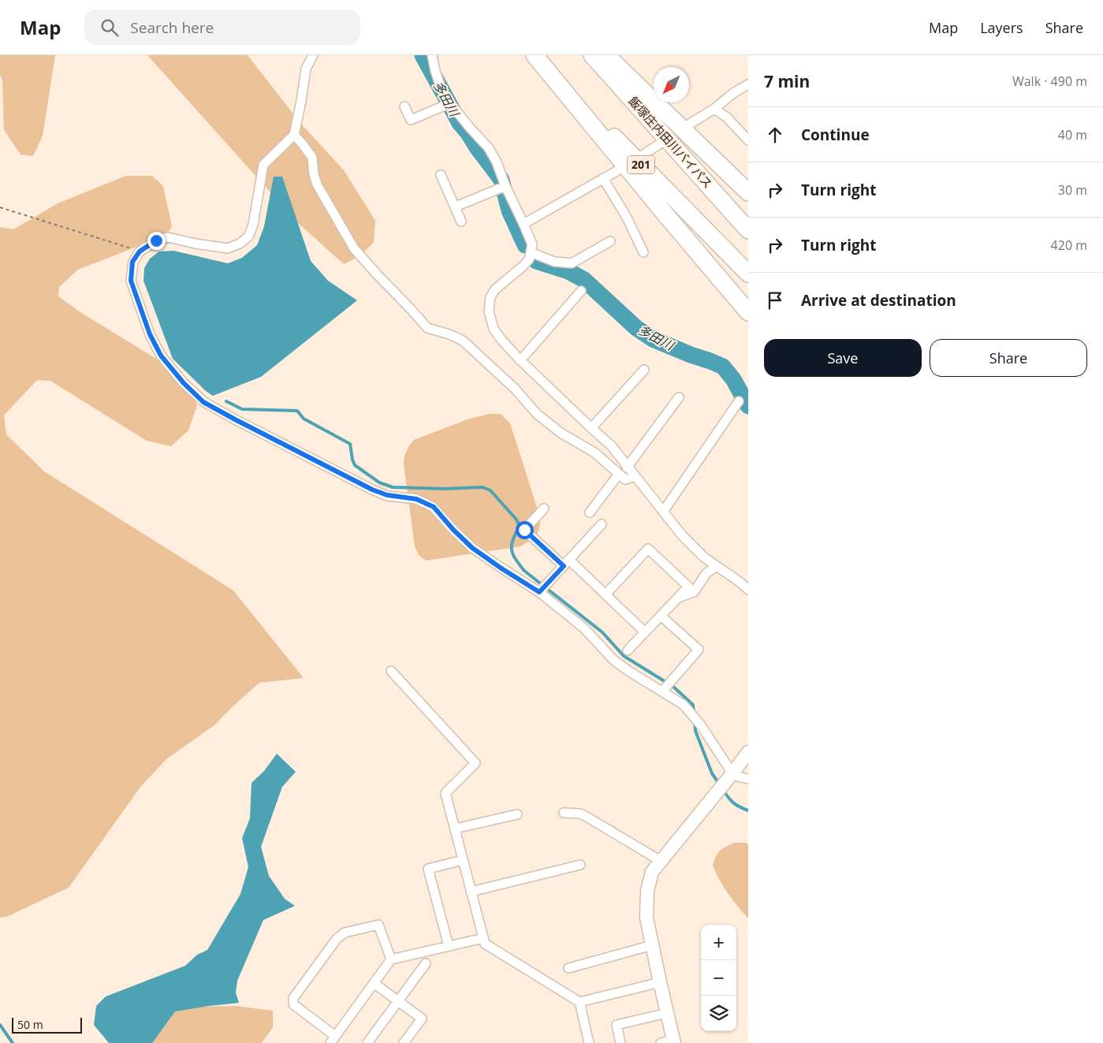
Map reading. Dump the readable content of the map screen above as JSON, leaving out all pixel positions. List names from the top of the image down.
{
  "streets": {
    "highway": ["飯塚庄内田川バイパス", "201"]
  },
  "water": ["多田川"],
  "scale_bar": "50 m",
  "north": "bottom left",
  "page": {
    "header": "Map",
    "search": "Search here",
    "nav": ["Map", "Layers", "Share"],
    "heading": ["7 min", "Walk · 490 m"],
    "list": [
      ["Continue", "40 m"],
      ["Turn right", "30 m"],
      ["Turn right", "420 m"],
      "Arrive at destination"
    ],
    "buttons": ["Save", "Share"],
    "map_buttons": ["+", "−"],
    "scale": "50 m"
  }
}
